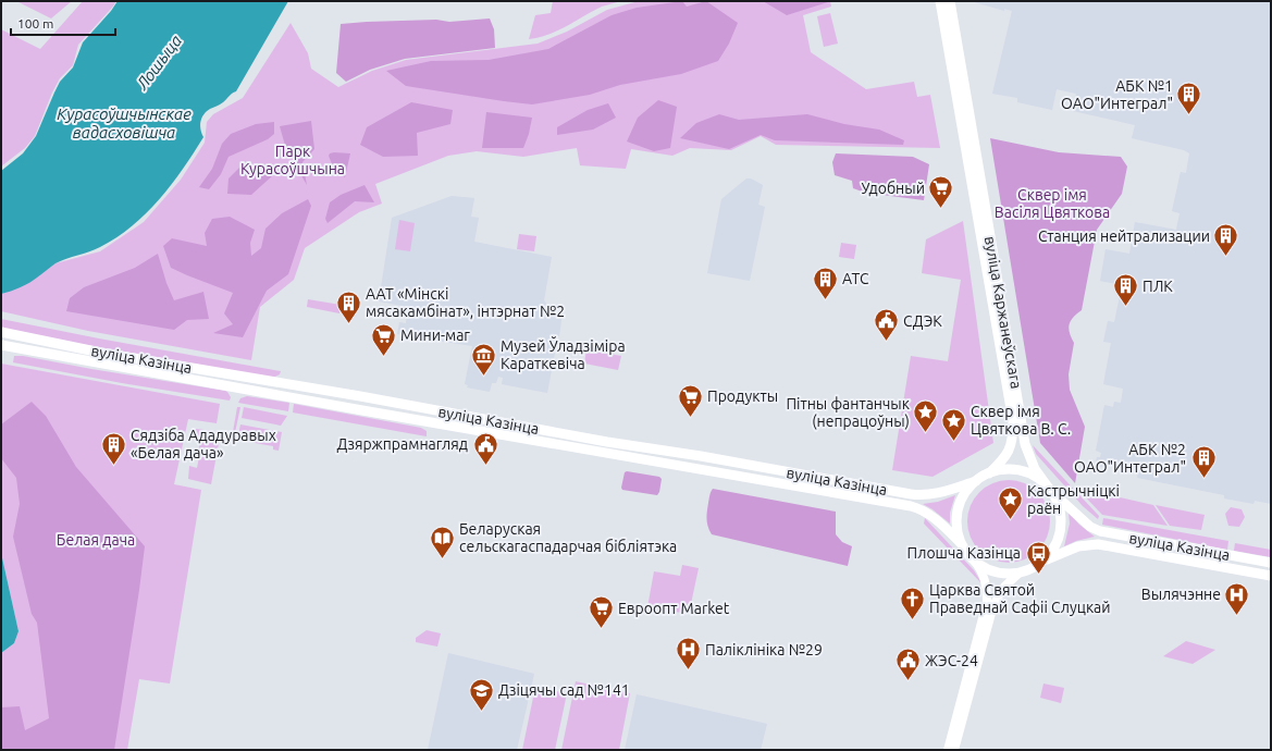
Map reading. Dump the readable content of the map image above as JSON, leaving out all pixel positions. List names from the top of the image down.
{
  "streets": {
    "main road": ["вуліца Каржанеўскага", "вуліца Казінца"]
  },
  "crossings": [
    ["вуліца Каржанеўскага", "вуліца Казінца"]
  ],
  "water": ["Лошыца", "Курасоўшчынскае вадасховішча"],
  "parks": ["Парк Курасоўшчына", "Сквер імя Васіля Цвяткова", "Белая дача"],
  "places": {
    "building": [
      "АБК №1 ОАО\"Интеграл\"",
      "Станция нейтрализации",
      "АТС",
      "ПЛК",
      "ААТ «Мінскі мясакамбінат», інтэрнат №2",
      "Сядзіба Ададуравых «Белая дача»",
      "АБК №2 ОАО\"Интеграл\""
    ],
    "supermarket": [
      "Удобный",
      "Мини-маг",
      "Продукты",
      "Евроопт Market"
    ],
    "public building": ["СДЭК", "Дзяржпрамнагляд", "ЖЭС-24"],
    "museum": ["Музей Ўладзіміра Караткевіча"],
    "place": ["Пітны фантанчык (непрацоўны)", "Сквер імя Цвяткова В. С.", "Кастрычніцкі раён"],
    "library": ["Беларуская сельскагаспадарчая бібліятэка"],
    "bus stop": ["Плошча Казінца"],
    "hospital": ["Вылячэнне", "Паліклініка №29"],
    "church": ["Царква Святой Праведнай Сафіі Слуцкай"],
    "school or university": ["Дзіцячы сад №141"]
  },
  "scale_bar": "100 m"
}
